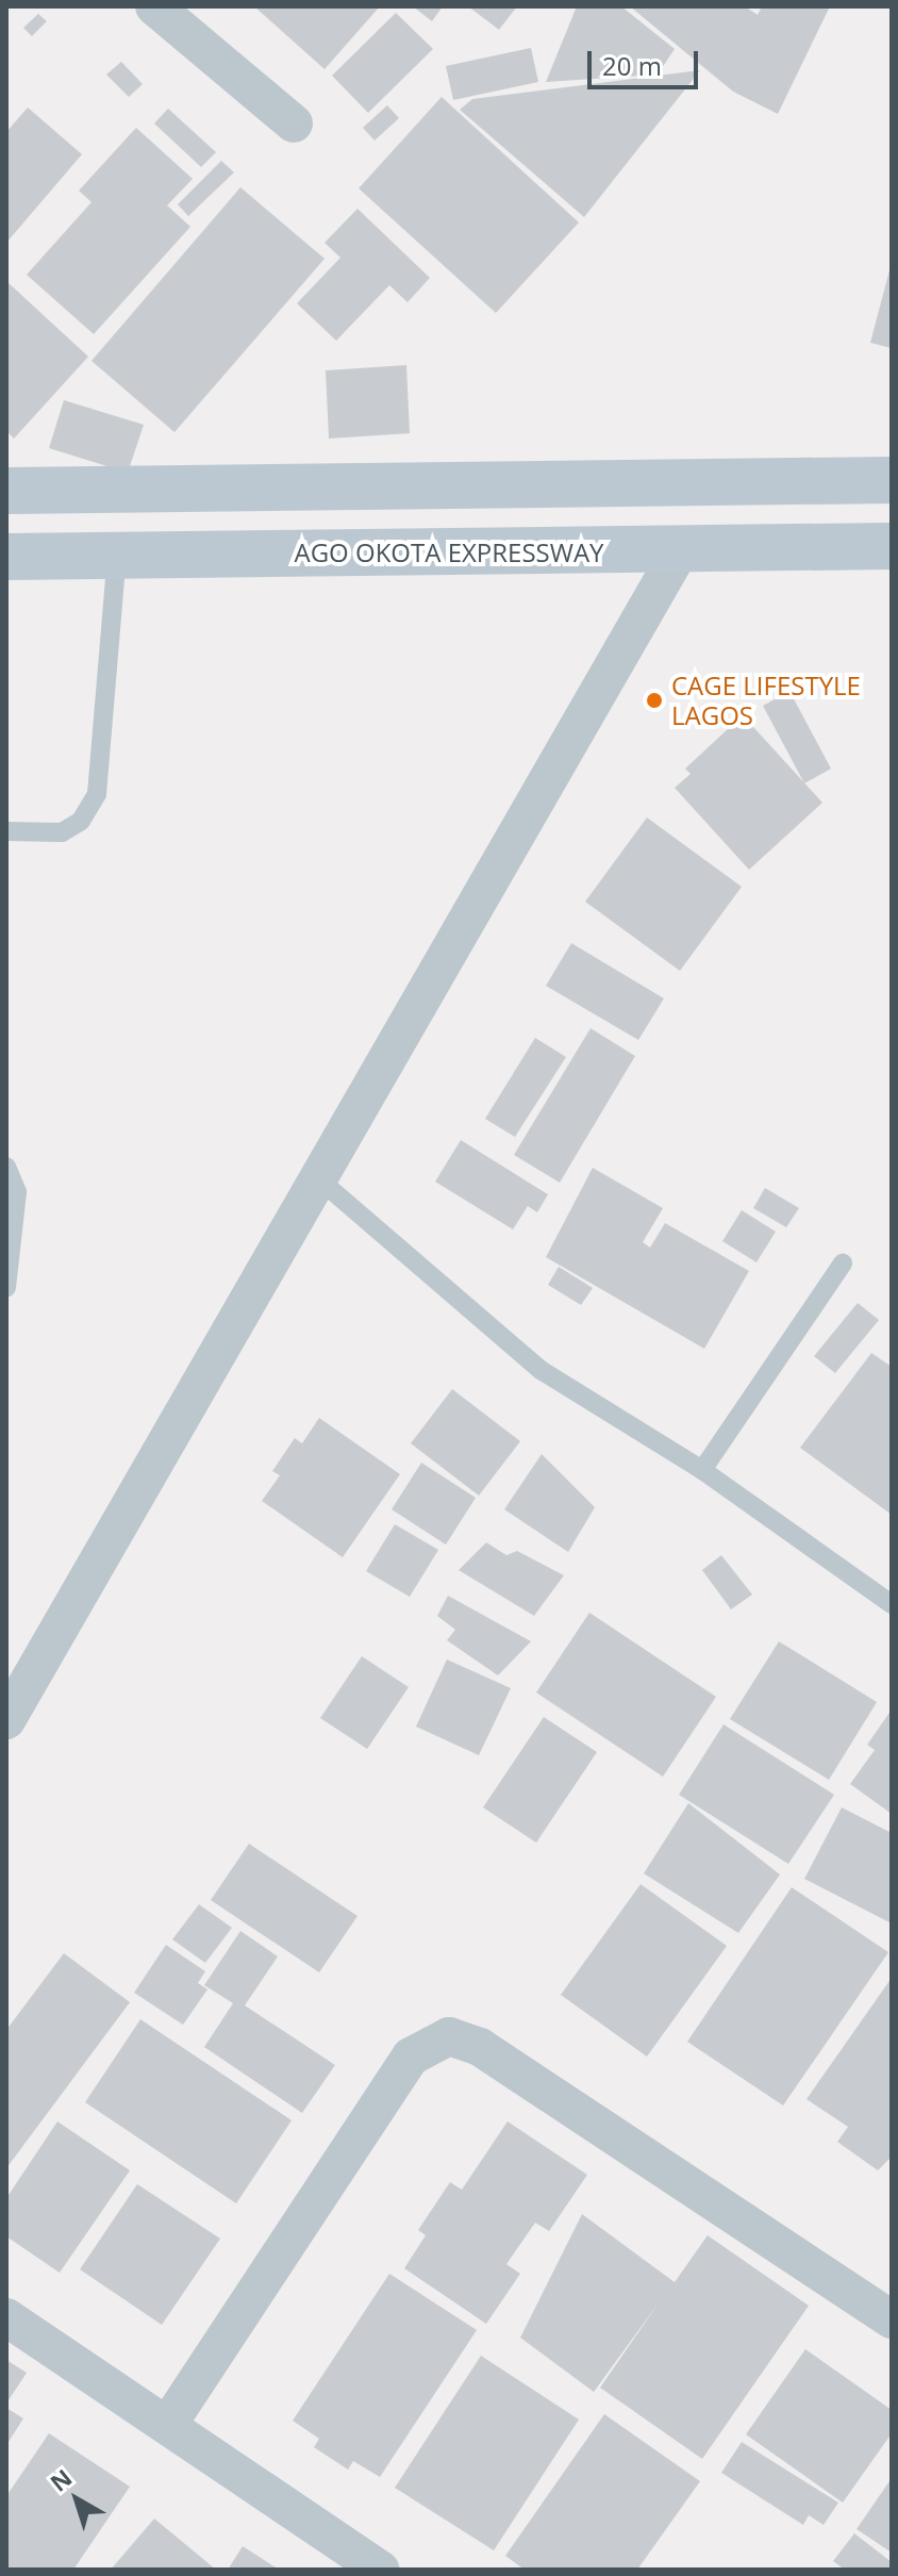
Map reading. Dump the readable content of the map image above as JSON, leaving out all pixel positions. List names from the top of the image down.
{
  "streets": {
    "main road": ["AGO OKOTA EXPRESSWAY"]
  },
  "places": ["CAGE LIFESTYLE LAGOS"],
  "scale_bar": "20 m",
  "north": "top left"
}
